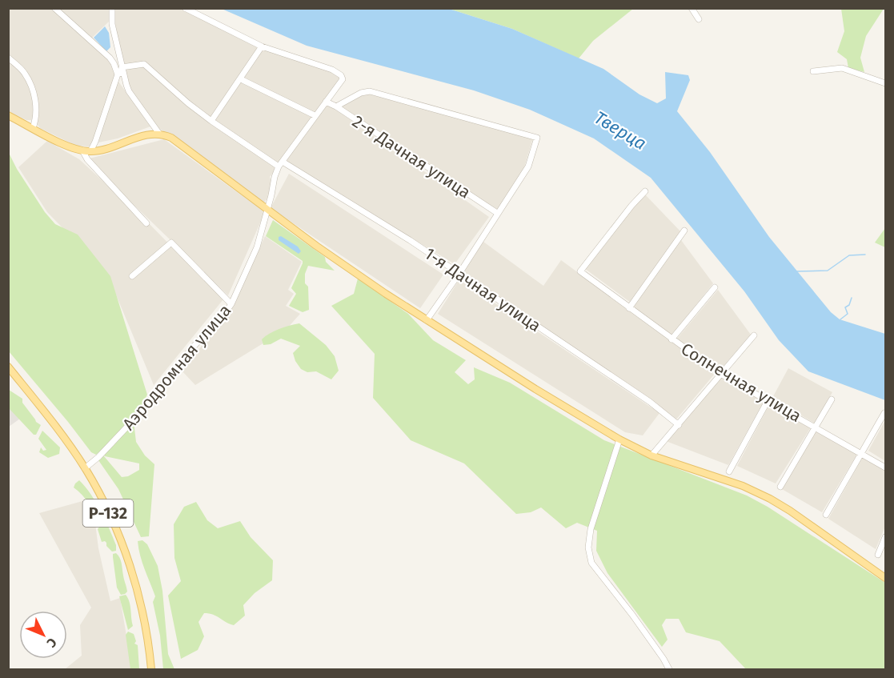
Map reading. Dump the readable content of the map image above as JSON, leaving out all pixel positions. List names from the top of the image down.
{
  "streets": {
    "main road": ["Р-132"],
    "street": [
      "2-я Дачная улица",
      "1-я Дачная улица",
      "Аэродромная улица",
      "Солнечная улица"
    ]
  },
  "crossings": [
    ["2-я Дачная улица", "Аэродромная улица"],
    ["1-я Дачная улица", "Аэродромная улица"],
    ["Аэродромная улица", "Р-132"]
  ],
  "water": ["Тверца"],
  "north": "bottom right"
}
